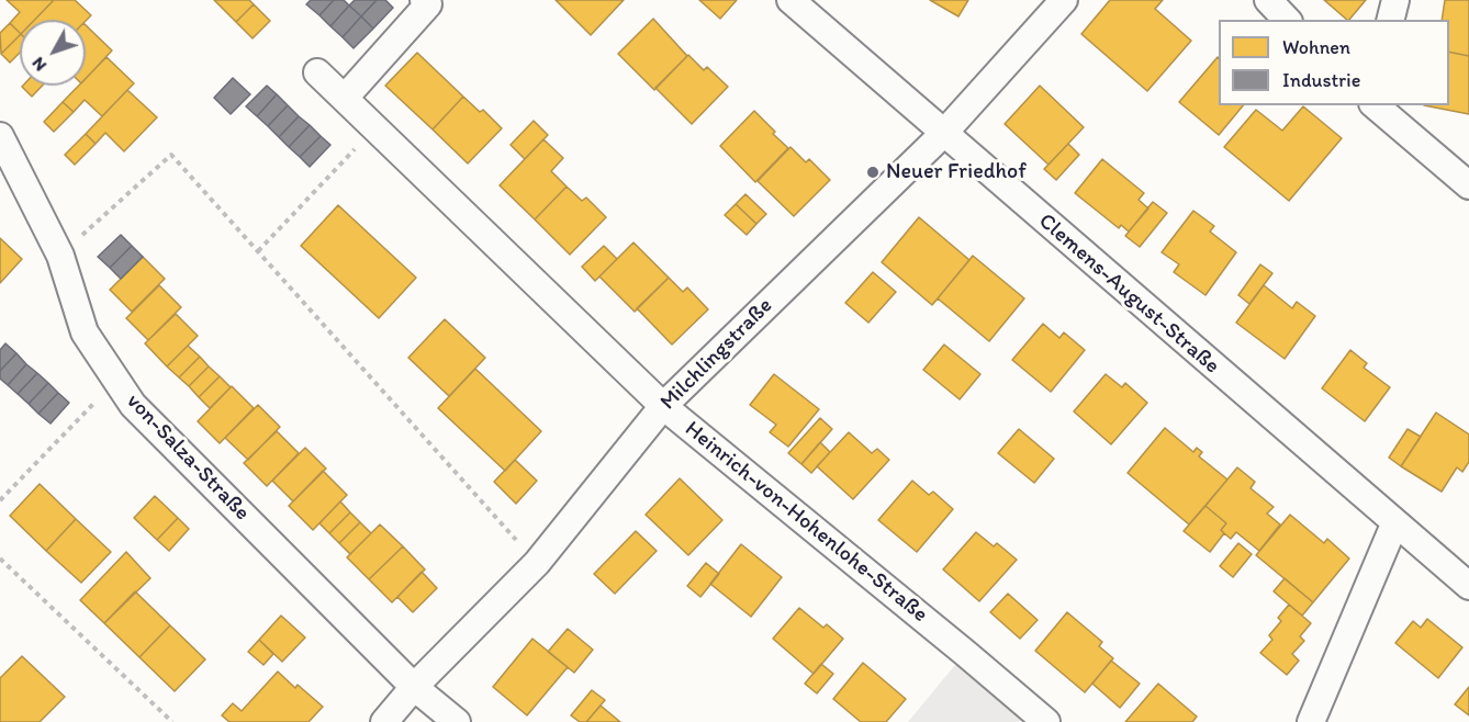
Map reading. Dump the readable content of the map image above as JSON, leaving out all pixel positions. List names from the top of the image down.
{
  "streets": {
    "street": [
      "Clemens-August-Straße",
      "Milchlingstraße",
      "von-Salza-Straße",
      "Heinrich-von-Hohenlohe-Straße"
    ]
  },
  "crossings": [
    ["Clemens-August-Straße", "Milchlingstraße"],
    ["Milchlingstraße", "von-Salza-Straße"],
    ["Milchlingstraße", "Heinrich-von-Hohenlohe-Straße"]
  ],
  "places": ["Neuer Friedhof"],
  "legend": ["Wohnen", "Industrie"],
  "north": "bottom left"
}
